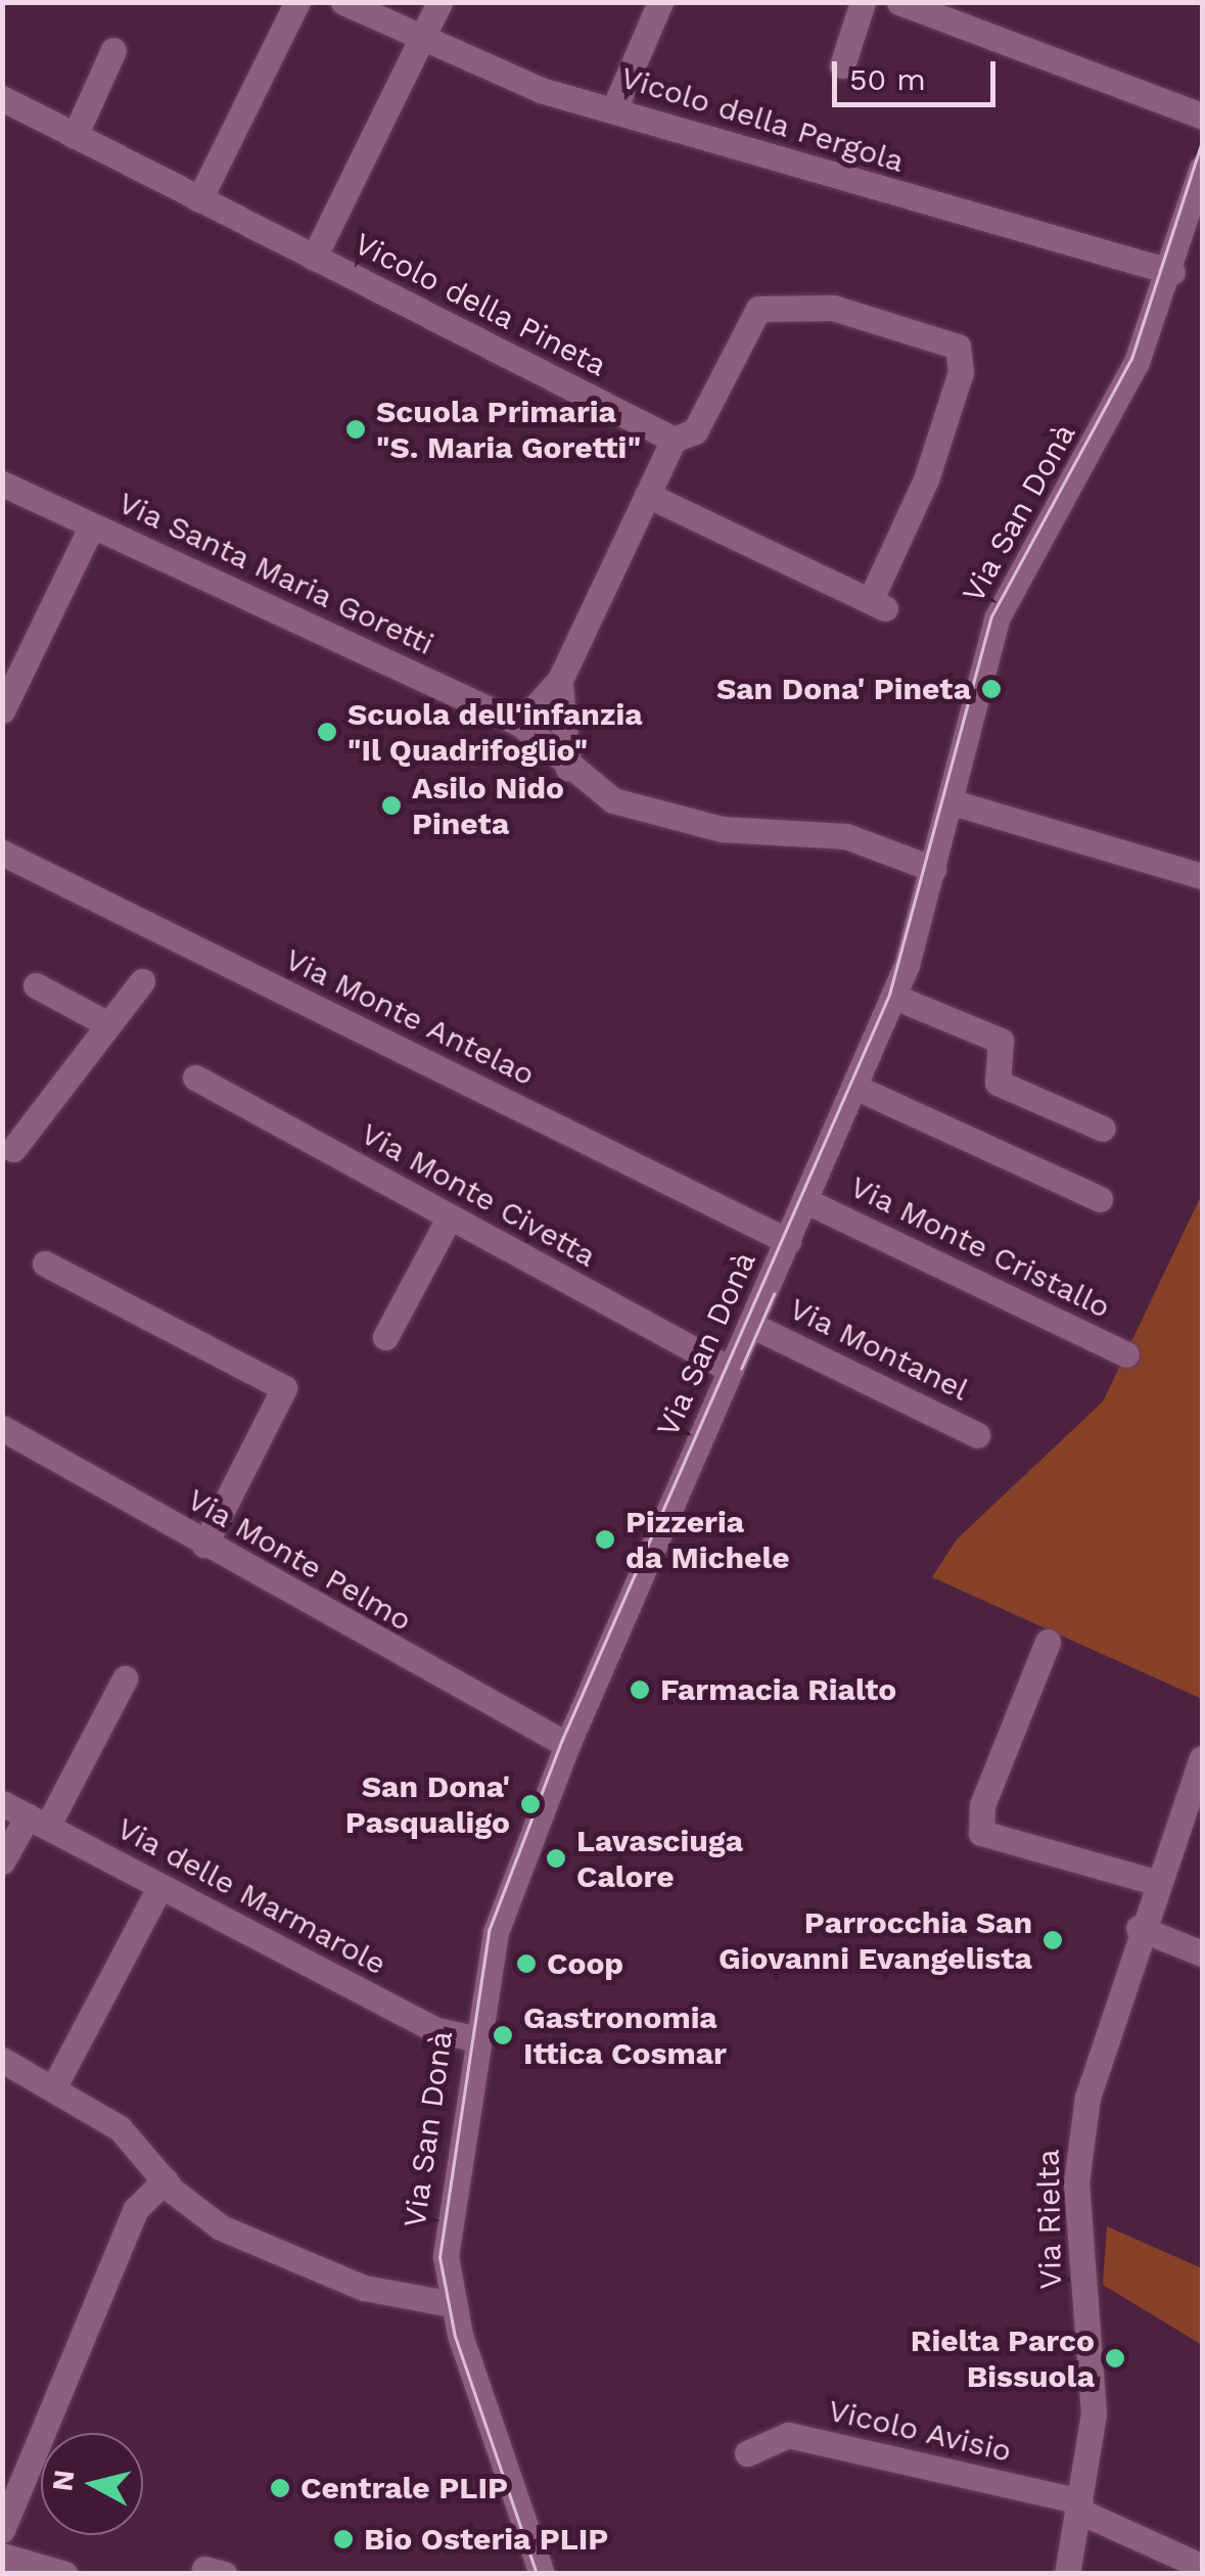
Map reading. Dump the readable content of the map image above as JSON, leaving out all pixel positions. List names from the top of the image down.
{
  "streets": {
    "street": [
      "Vicolo della Pergola",
      "Vicolo della Pineta",
      "Via San Donà",
      "Via Santa Maria Goretti",
      "Via Monte Antelao",
      "Via Monte Civetta",
      "Via Monte Cristallo",
      "Via Montanel",
      "Via Monte Pelmo",
      "Via delle Marmarole",
      "Via Rielta",
      "Vicolo Avisio"
    ]
  },
  "crossings": [
    ["Vicolo della Pergola", "Via San Donà"],
    ["Via San Donà", "Via Monte Antelao"],
    ["Via San Donà", "Via Monte Civetta"],
    ["Via San Donà", "Via Monte Cristallo"],
    ["Via San Donà", "Via Montanel"],
    ["Via San Donà", "Via Monte Pelmo"],
    ["Via San Donà", "Via delle Marmarole"],
    ["Via Rielta", "Vicolo Avisio"]
  ],
  "places": [
    "Scuola Primaria \"S. Maria Goretti\"",
    "San Dona' Pineta",
    "Scuola dell'infanzia \"Il Quadrifoglio\"",
    "Asilo Nido Pineta",
    "Pizzeria da Michele",
    "Farmacia Rialto",
    "San Dona' Pasqualigo",
    "Lavasciuga Calore",
    "Parrocchia San Giovanni Evangelista",
    "Coop",
    "Gastronomia Ittica Cosmar",
    "Rielta Parco Bissuola",
    "Centrale PLIP",
    "Bio Osteria PLIP"
  ],
  "scale_bar": "50 m",
  "north": "left"
}
